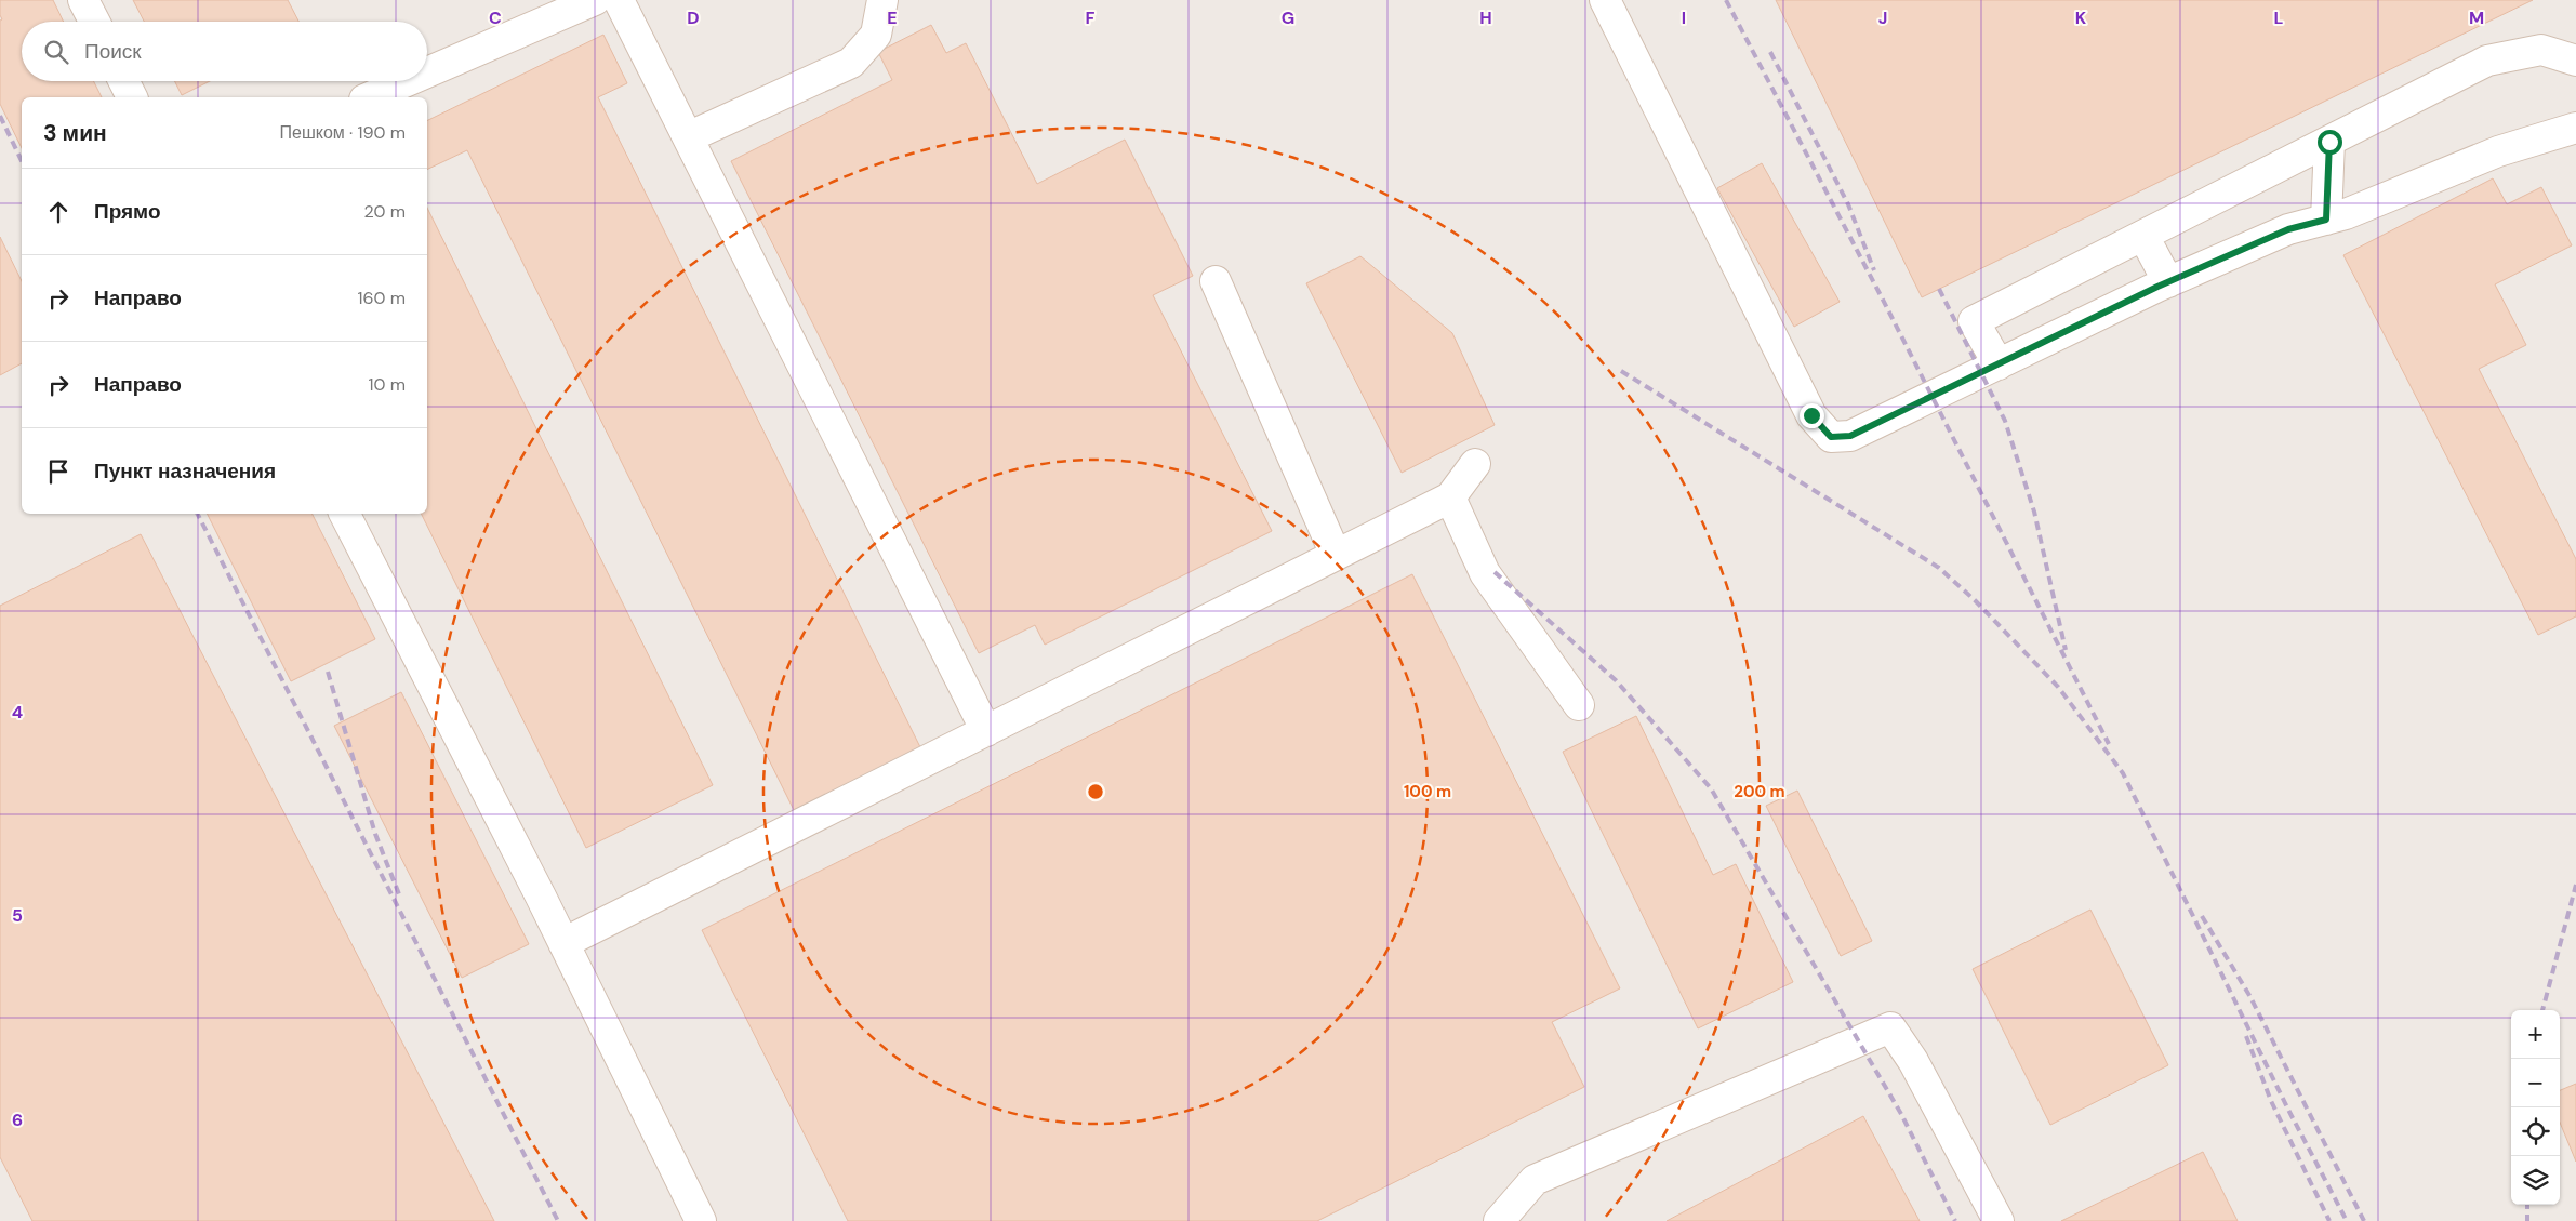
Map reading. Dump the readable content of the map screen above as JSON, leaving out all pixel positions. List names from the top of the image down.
{
  "page": {
    "search": "Поиск",
    "heading": ["3 мин", "Пешком · 190 m"],
    "list": [
      ["Прямо", "20 m"],
      ["Направо", "160 m"],
      ["Направо", "10 m"],
      "Пункт назначения"
    ],
    "map_buttons": ["+", "−"]
  },
  "grid": {
    "columns": [
      "C",
      "D",
      "E",
      "F",
      "G",
      "H",
      "I",
      "J",
      "K",
      "L",
      "M"
    ],
    "rows": ["4", "5", "6"]
  },
  "rings": ["100 m", "200 m"]
}
